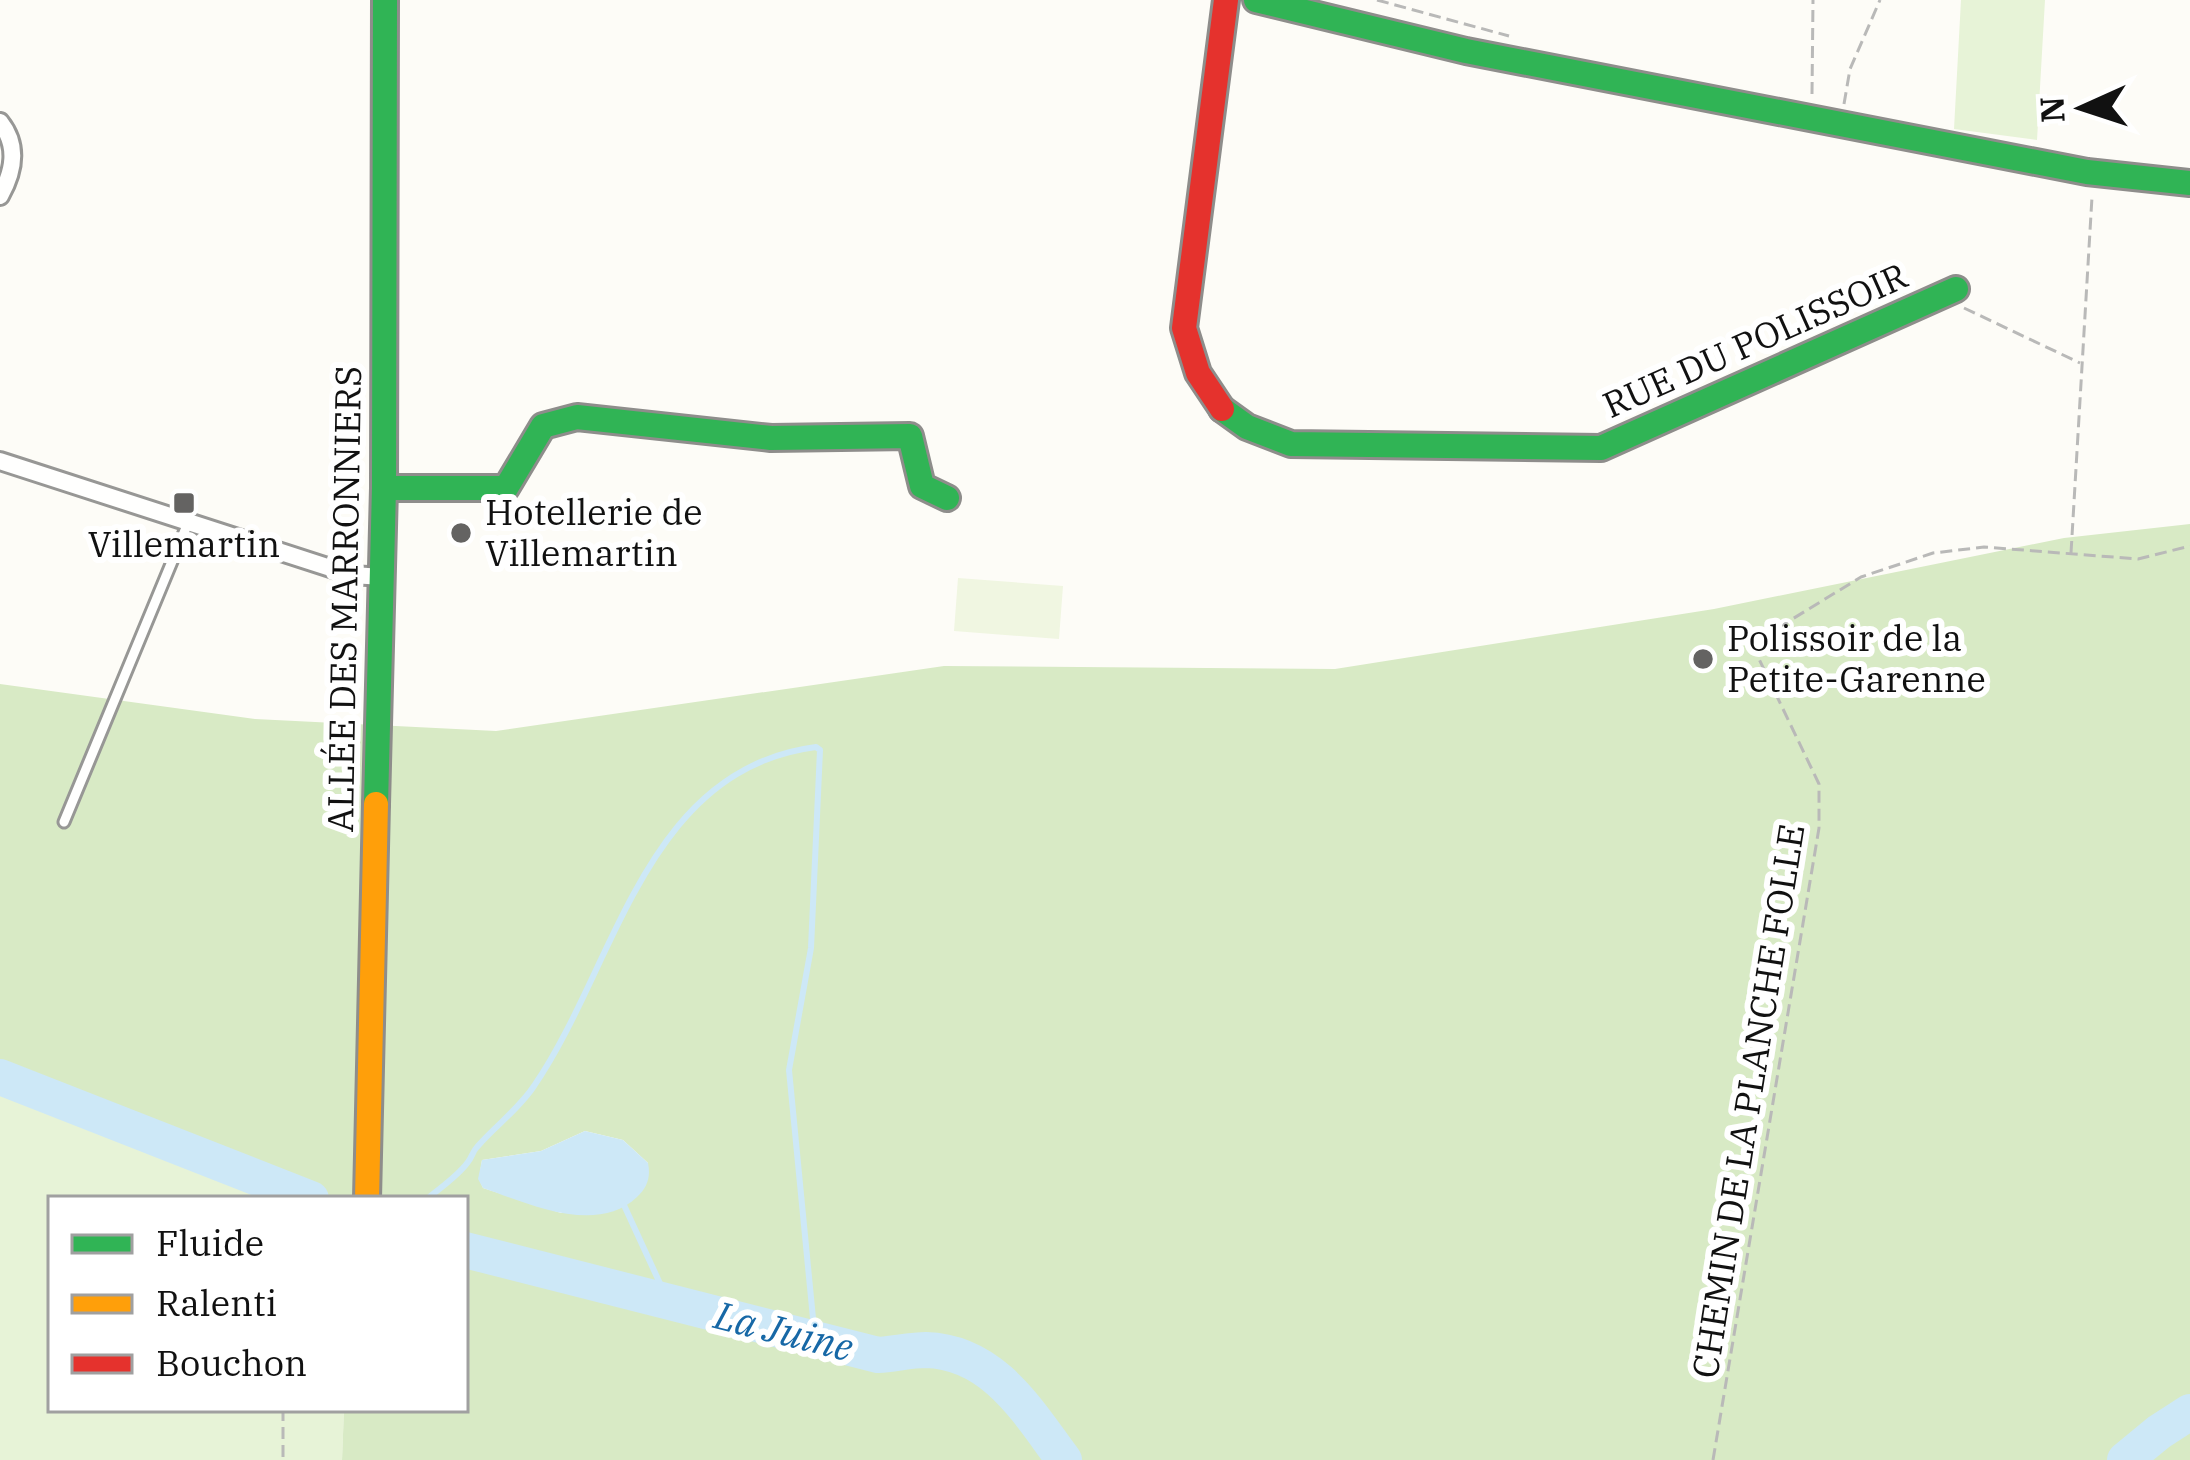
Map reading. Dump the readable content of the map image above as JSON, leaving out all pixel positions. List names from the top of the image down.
{
  "streets": {
    "street": ["RUE DU POLISSOIR", "ALLÉE DES MARRONNIERS"],
    "path": ["CHEMIN DE LA PLANCHE FOLLE"]
  },
  "water": ["La Juine"],
  "places": {
    "transit": ["Villemartin"],
    "other": ["Hotellerie de Villemartin", "Polissoir de la Petite-Garenne"]
  },
  "legend": ["Fluide", "Ralenti", "Bouchon"],
  "north": "left"
}
